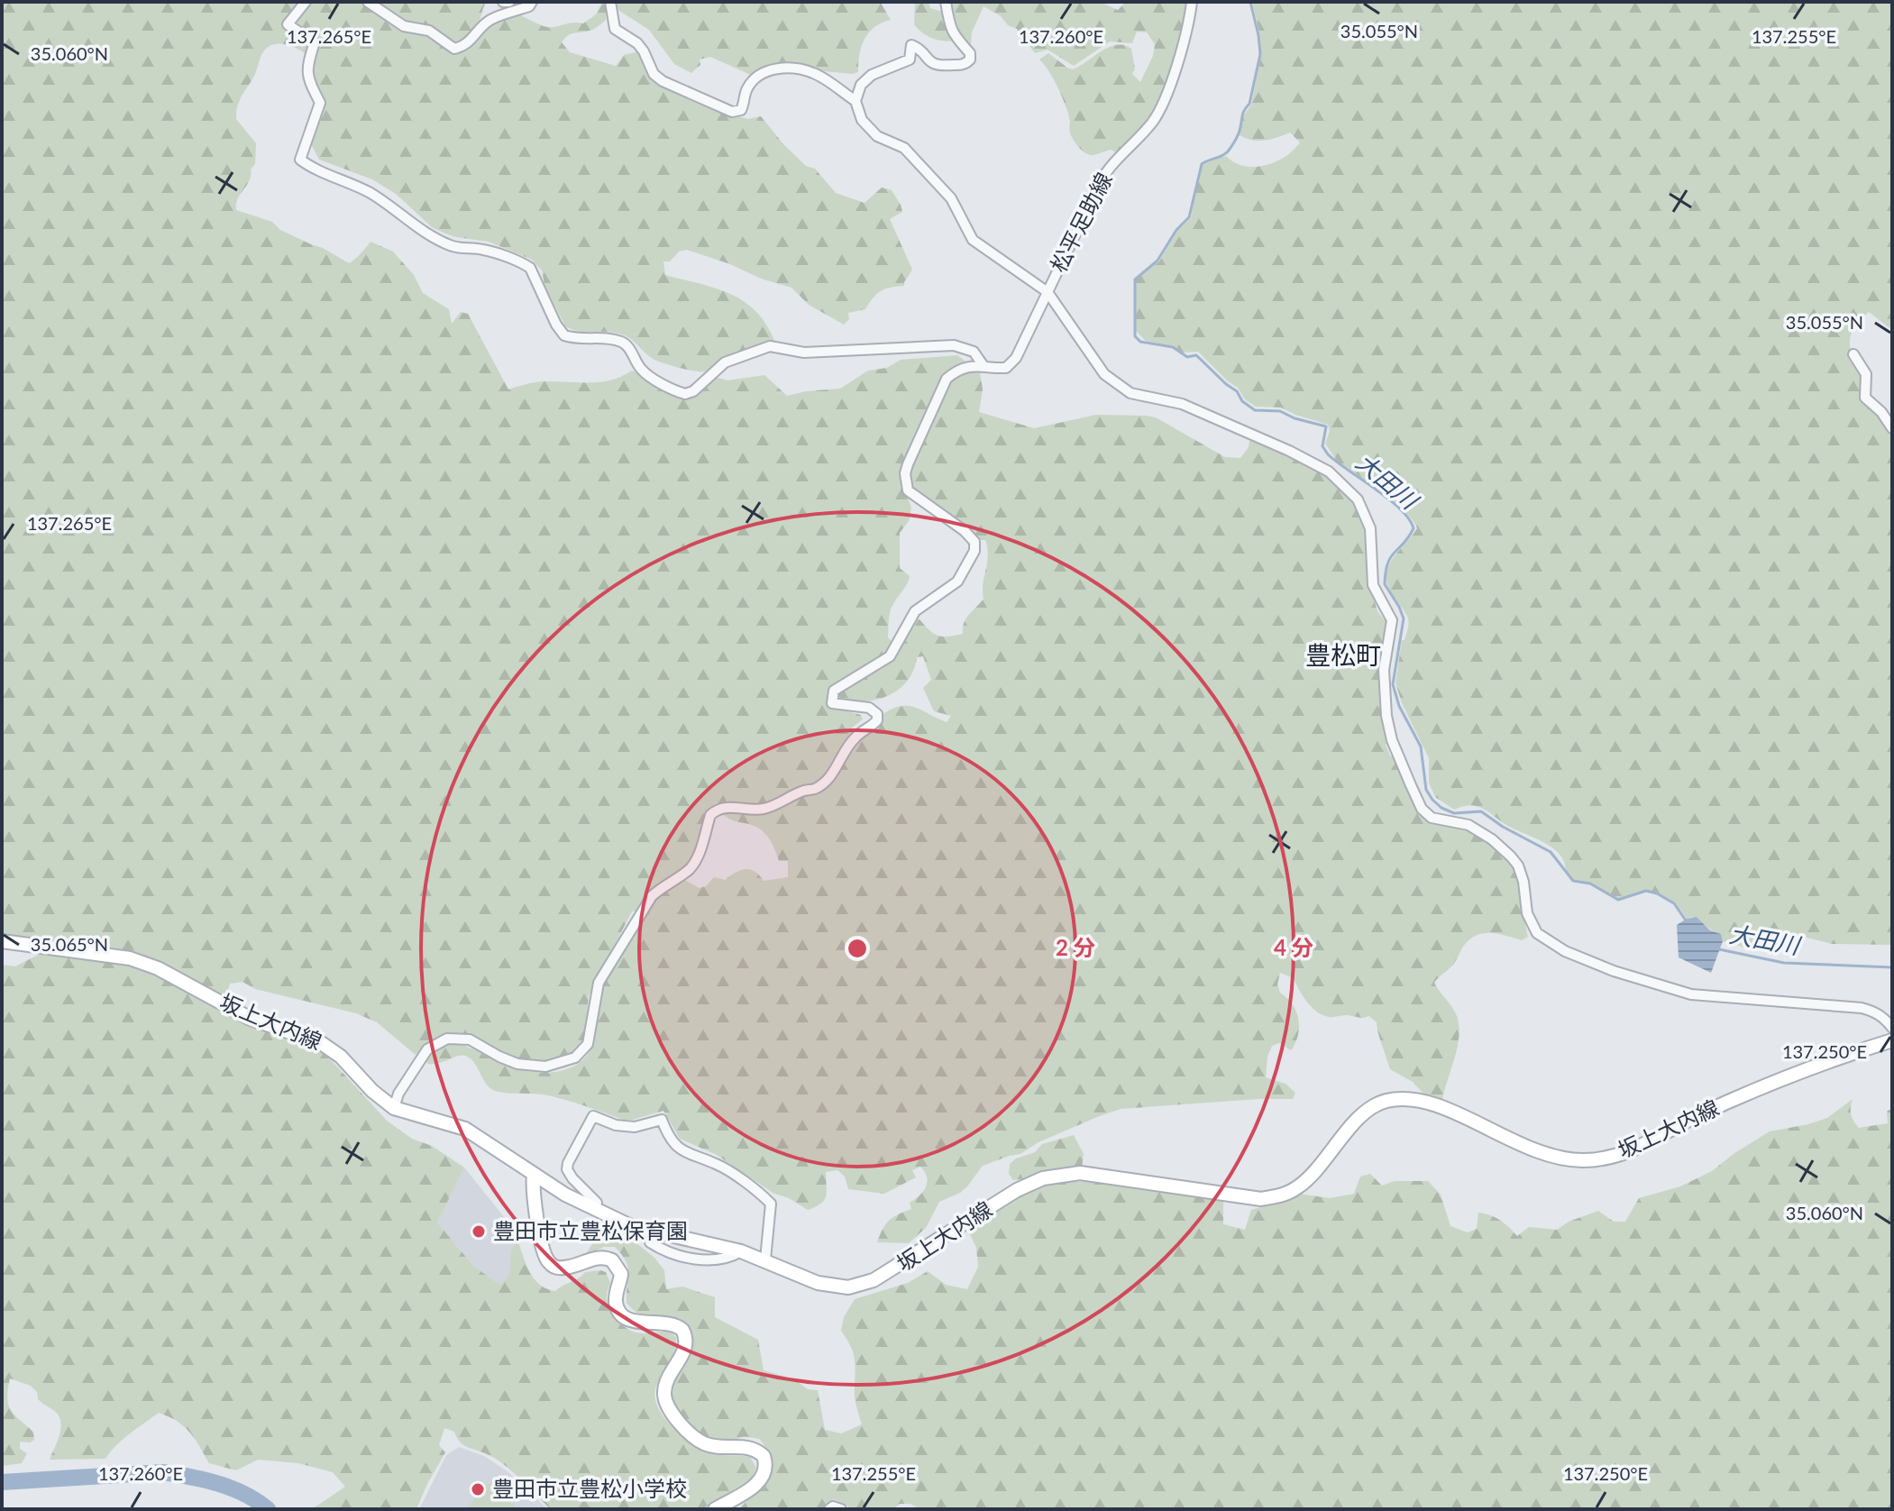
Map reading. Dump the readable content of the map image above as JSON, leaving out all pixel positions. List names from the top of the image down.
{
  "streets": {
    "main road": ["坂上大内線"],
    "street": ["松平足助線"]
  },
  "districts": ["豊松町"],
  "water": ["大田川"],
  "places": ["豊田市立豊松保育園", "豊田市立豊松小学校"],
  "coordinates": [
    "35.055°N",
    "137.265°E",
    "137.260°E",
    "137.255°E",
    "35.060°N",
    "35.065°N",
    "137.250°E"
  ],
  "rings": ["2 分", "4 分"]
}
